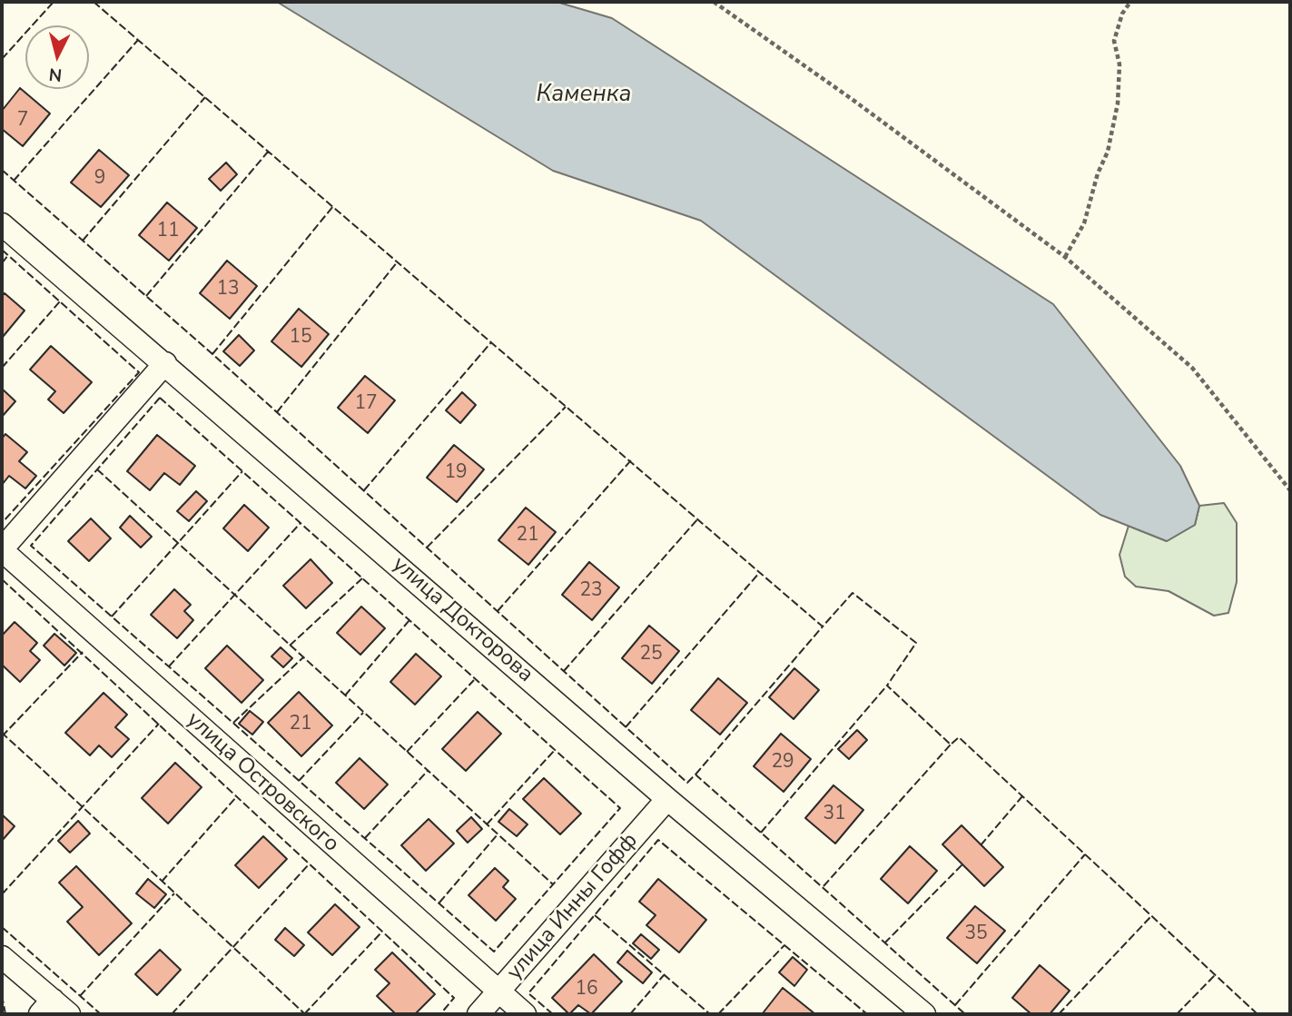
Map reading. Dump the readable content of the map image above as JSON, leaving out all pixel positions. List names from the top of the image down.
{
  "streets": {
    "street": ["улица Докторова", "улица Островского", "улица Инны Гофф"]
  },
  "crossings": [
    ["улица Докторова", "улица Инны Гофф"],
    ["улица Островского", "улица Инны Гофф"]
  ],
  "water": ["Каменка"],
  "house_numbers": [
    "7",
    "9",
    "11",
    "13",
    "15",
    "17",
    "19",
    "21",
    "23",
    "25",
    "21",
    "29",
    "31",
    "35",
    "16"
  ],
  "north": "bottom"
}
